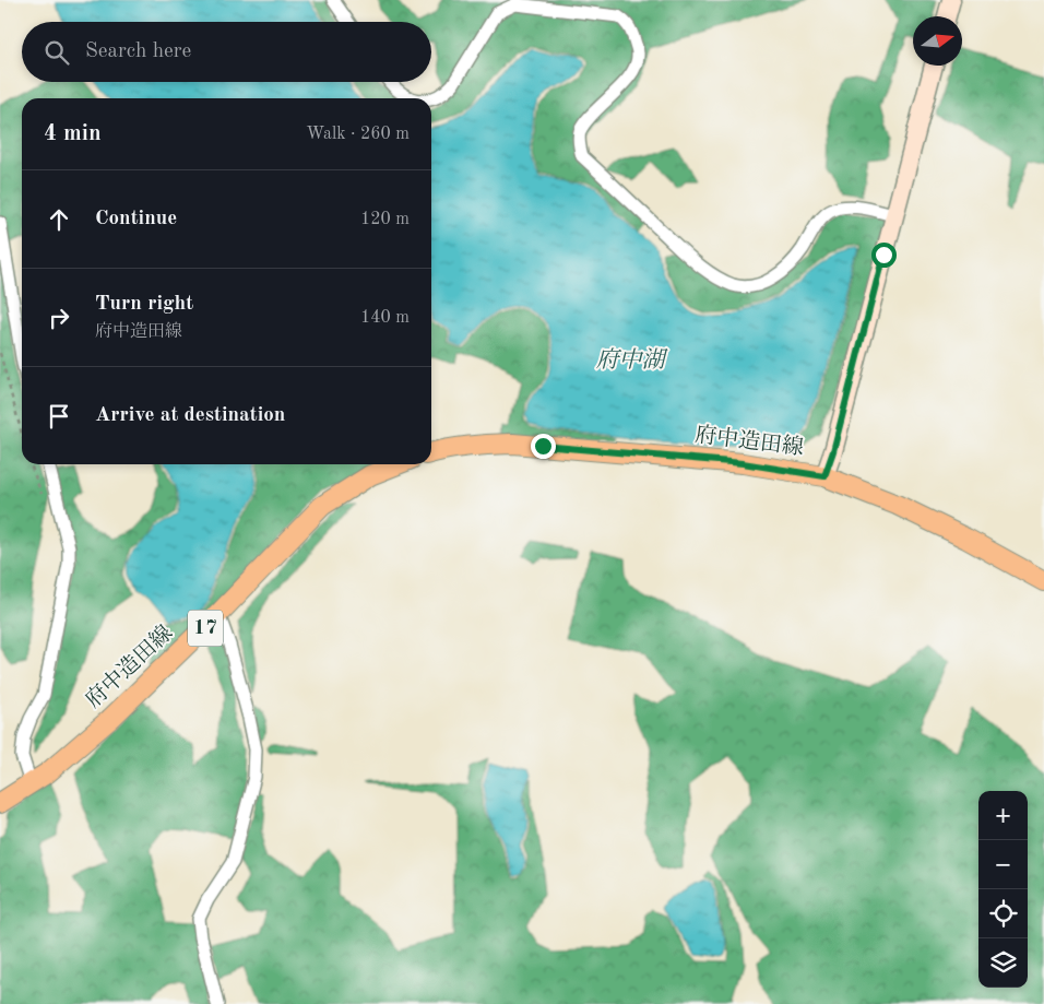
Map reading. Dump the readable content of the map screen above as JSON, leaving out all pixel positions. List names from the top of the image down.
{
  "streets": {
    "main road": ["府中造田線", "17"]
  },
  "water": ["府中湖"],
  "north": "right",
  "page": {
    "search": "Search here",
    "heading": ["4 min", "Walk · 260 m"],
    "list": [
      ["Continue", "120 m"],
      ["Turn right", "府中造田線", "140 m"],
      "Arrive at destination"
    ],
    "map_buttons": ["+", "−"]
  }
}
